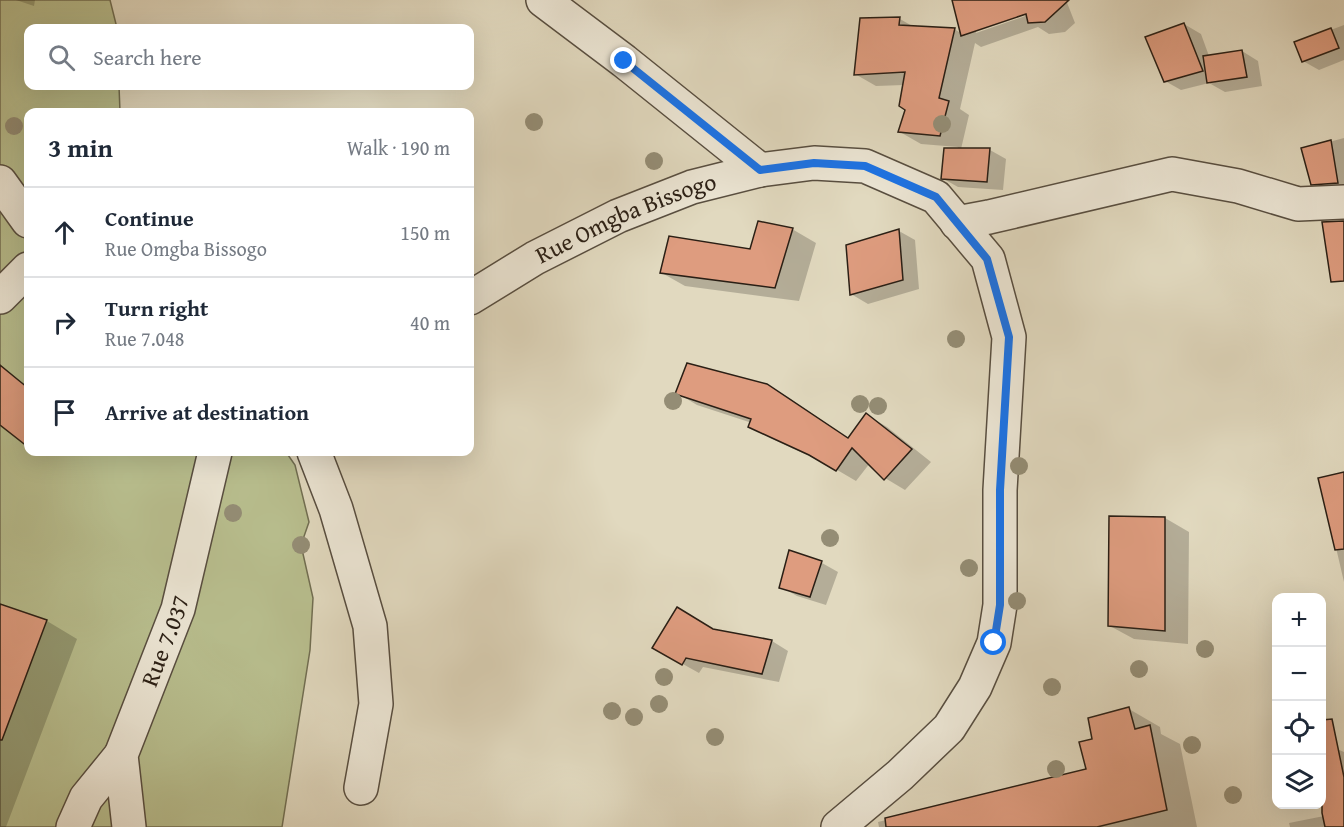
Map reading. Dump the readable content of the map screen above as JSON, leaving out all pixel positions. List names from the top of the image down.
{
  "streets": {
    "street": ["Rue Omgba Bissogo", "Rue 7.037"]
  },
  "page": {
    "search": "Search here",
    "heading": ["3 min", "Walk · 190 m"],
    "list": [
      ["Continue", "Rue Omgba Bissogo", "150 m"],
      ["Turn right", "Rue 7.048", "40 m"],
      "Arrive at destination"
    ],
    "map_buttons": ["+", "−"]
  }
}
